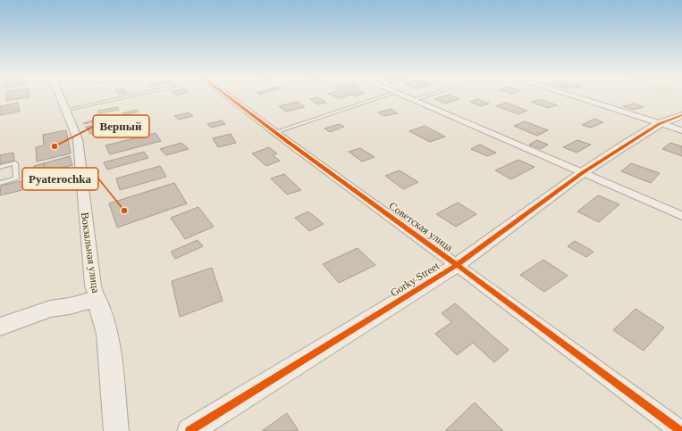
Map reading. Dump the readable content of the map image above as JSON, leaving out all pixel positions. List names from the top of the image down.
{
  "streets": {
    "street": ["Советская улица", "Вокзальная улица", "Gorky Street"]
  },
  "crossings": [
    ["Советская улица", "Gorky Street"]
  ],
  "places": ["Верный", "Pyaterochka"]
}
